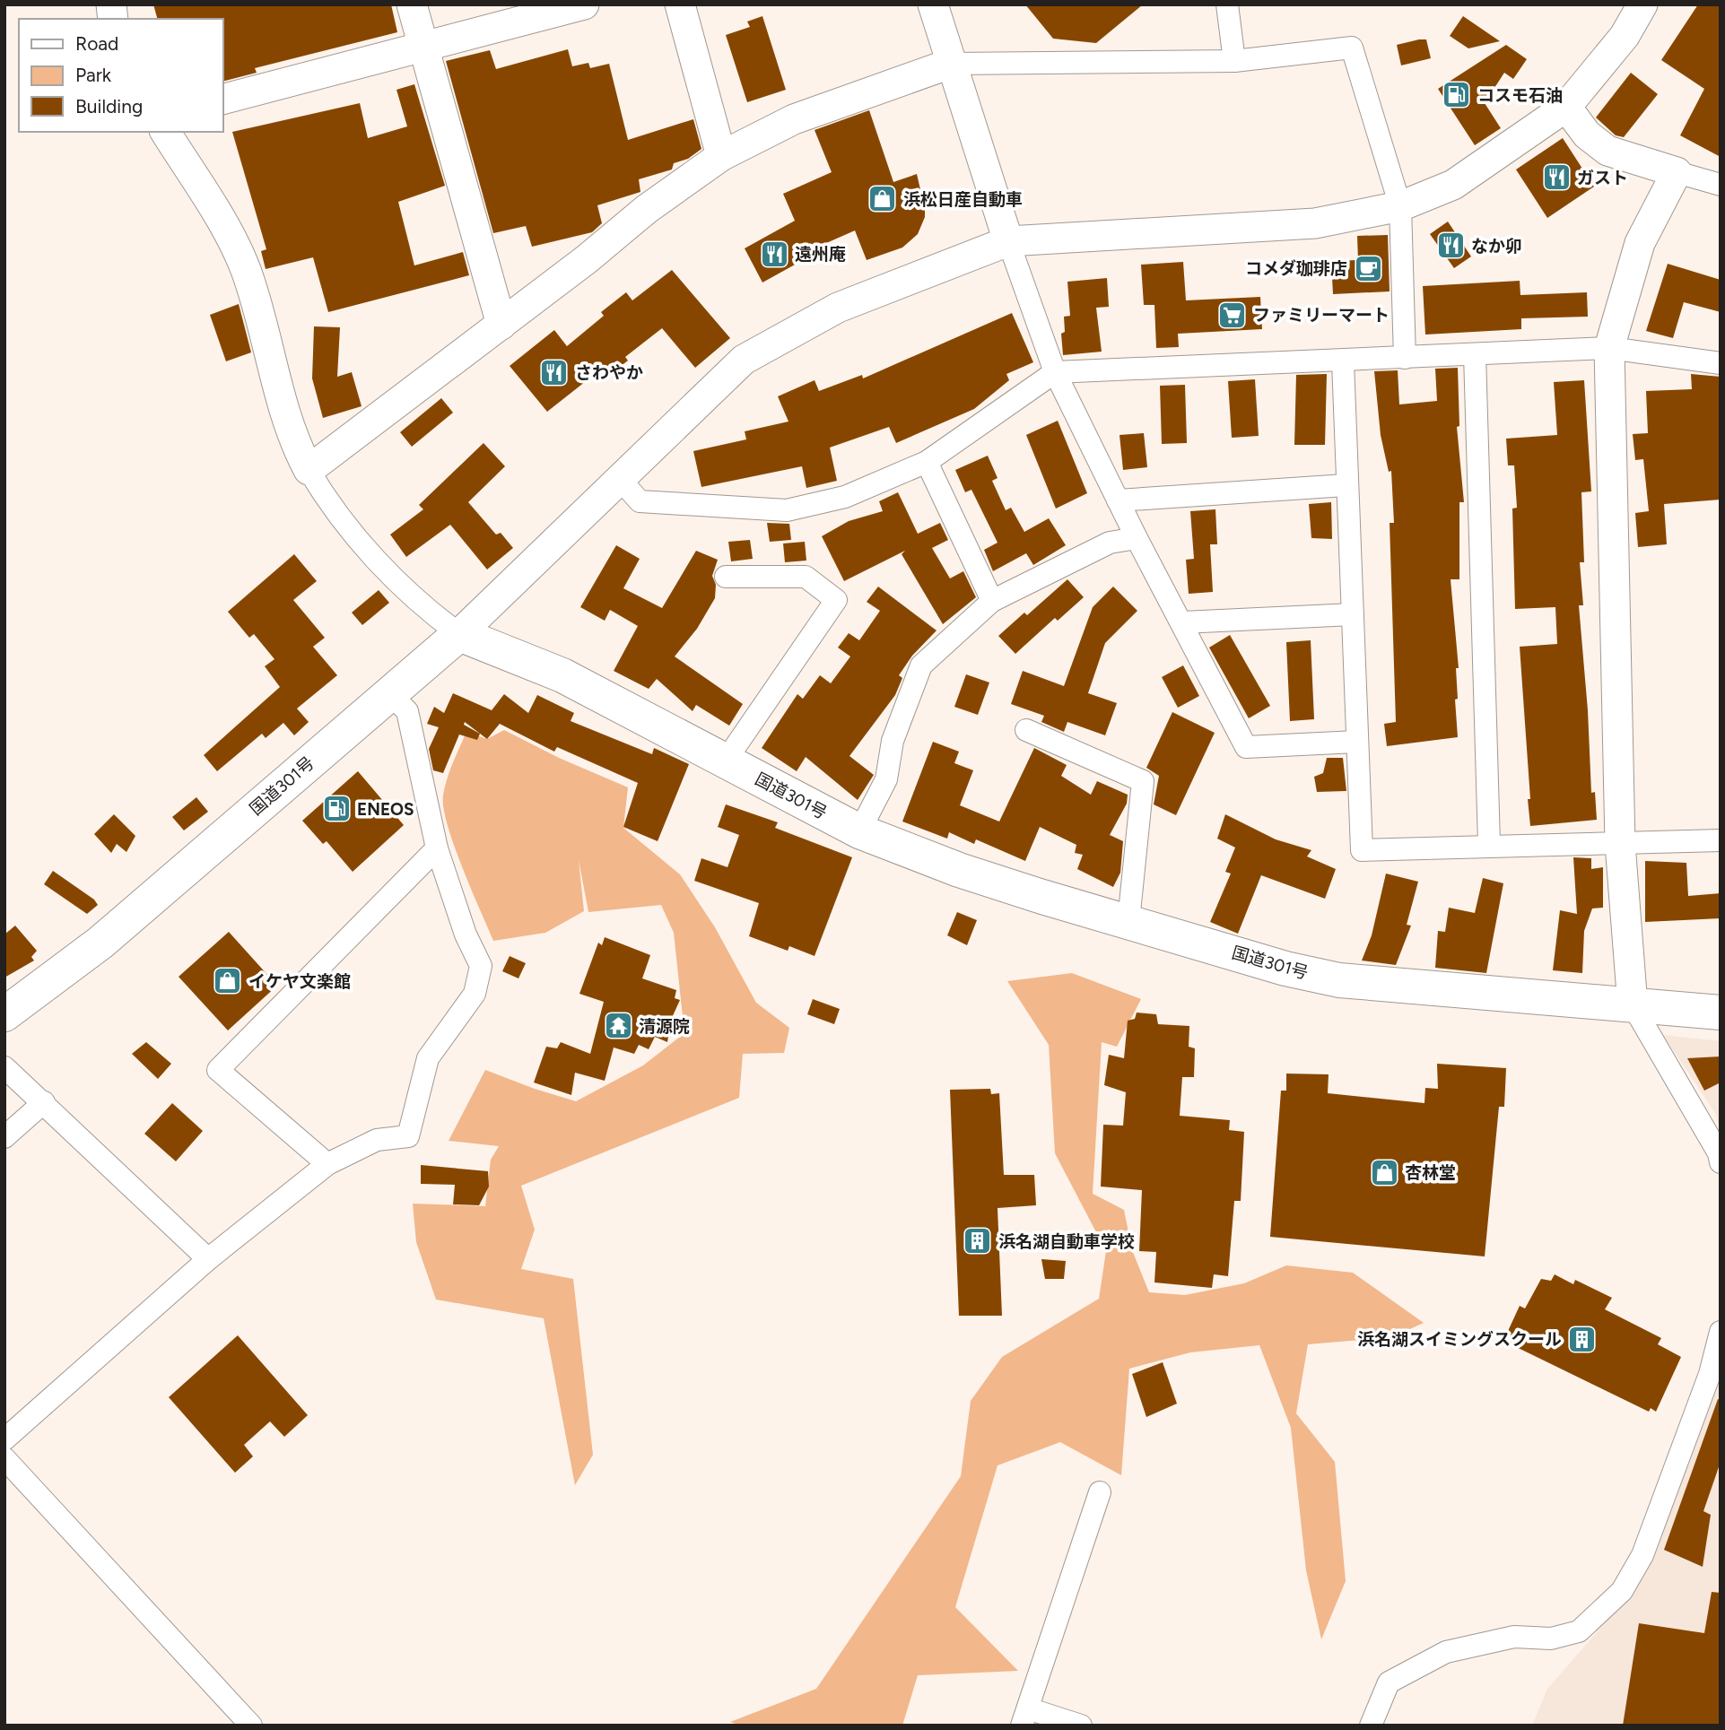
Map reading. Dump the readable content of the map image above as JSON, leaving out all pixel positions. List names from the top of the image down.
{
  "streets": {
    "highway": ["国道301号"]
  },
  "places": {
    "fuel station": ["コスモ石油", "ENEOS"],
    "restaurant": [
      "ガスト",
      "なか卯",
      "遠州庵",
      "さわやか"
    ],
    "shop": ["浜松日産自動車", "イケヤ文楽館", "杏林堂"],
    "cafe": ["コメダ珈琲店"],
    "supermarket": ["ファミリーマート"],
    "temple": ["清源院"],
    "building": ["浜名湖自動車学校", "浜名湖スイミングスクール"]
  },
  "legend": ["Road", "Park", "Building"]
}
